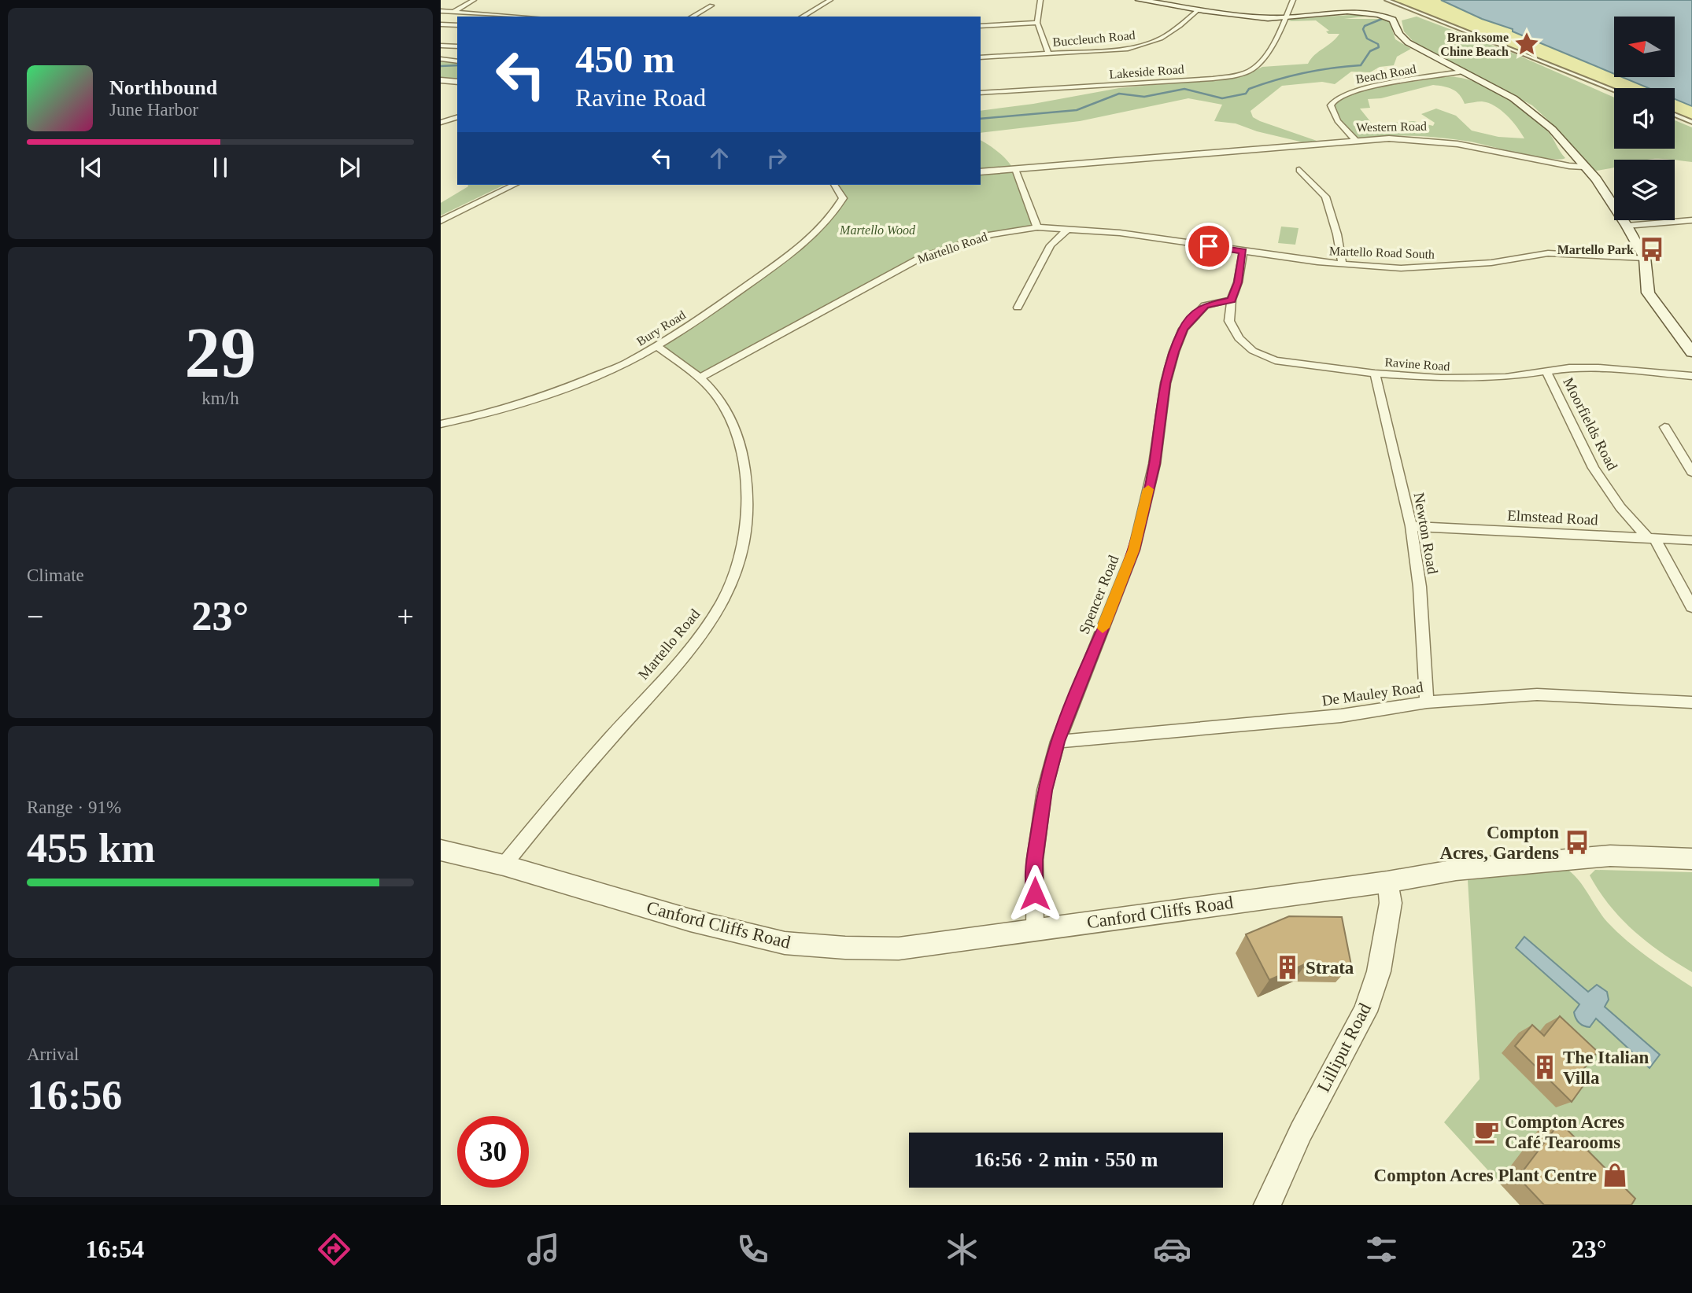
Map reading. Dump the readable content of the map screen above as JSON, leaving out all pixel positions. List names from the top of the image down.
{
  "streets": {
    "street": [
      "Buccleuch Road",
      "Lakeside Road",
      "Beach Road",
      "Western Road",
      "Martello Road",
      "Martello Road South",
      "Bury Road",
      "Ravine Road",
      "Moorfields Road",
      "Elmstead Road",
      "Newton Road",
      "Spencer Road",
      "De Mauley Road",
      "Canford Cliffs Road",
      "Lilliput Road"
    ]
  },
  "crossings": [
    ["Beach Road", "Western Road"],
    ["Martello Road", "Martello Road South"],
    ["Martello Road", "Bury Road"],
    ["Martello Road", "Canford Cliffs Road"],
    ["Martello Road South", "Ravine Road"],
    ["Ravine Road", "Moorfields Road"],
    ["Ravine Road", "Newton Road"],
    ["Ravine Road", "Spencer Road"],
    ["Moorfields Road", "Elmstead Road"],
    ["Elmstead Road", "Newton Road"],
    ["Newton Road", "De Mauley Road"],
    ["Spencer Road", "De Mauley Road"],
    ["Spencer Road", "Canford Cliffs Road"],
    ["Canford Cliffs Road", "Lilliput Road"]
  ],
  "parks": ["Martello Wood"],
  "places": {
    "place": ["Branksome Chine Beach"],
    "bus stop": ["Martello Park", "Compton Acres, Gardens"],
    "building": ["Strata", "The Italian Villa"],
    "cafe": ["Compton Acres Café Tearooms"],
    "shop": ["Compton Acres Plant Centre"]
  },
  "north": "left",
  "page": {
    "turn": ["450 m", "Ravine Road"],
    "song": ["Northbound", "June Harbor"],
    "tile": [
      ["29", "km/h"],
      "Climate",
      ["Range · 91%", "455 km"],
      ["Arrival", "16:56"]
    ],
    "heat": ["−", "23°", "+"],
    "limit": "30",
    "trip": "16:56 · 2 min · 550 m",
    "tabs": ["16:54", "23°"]
  }
}
